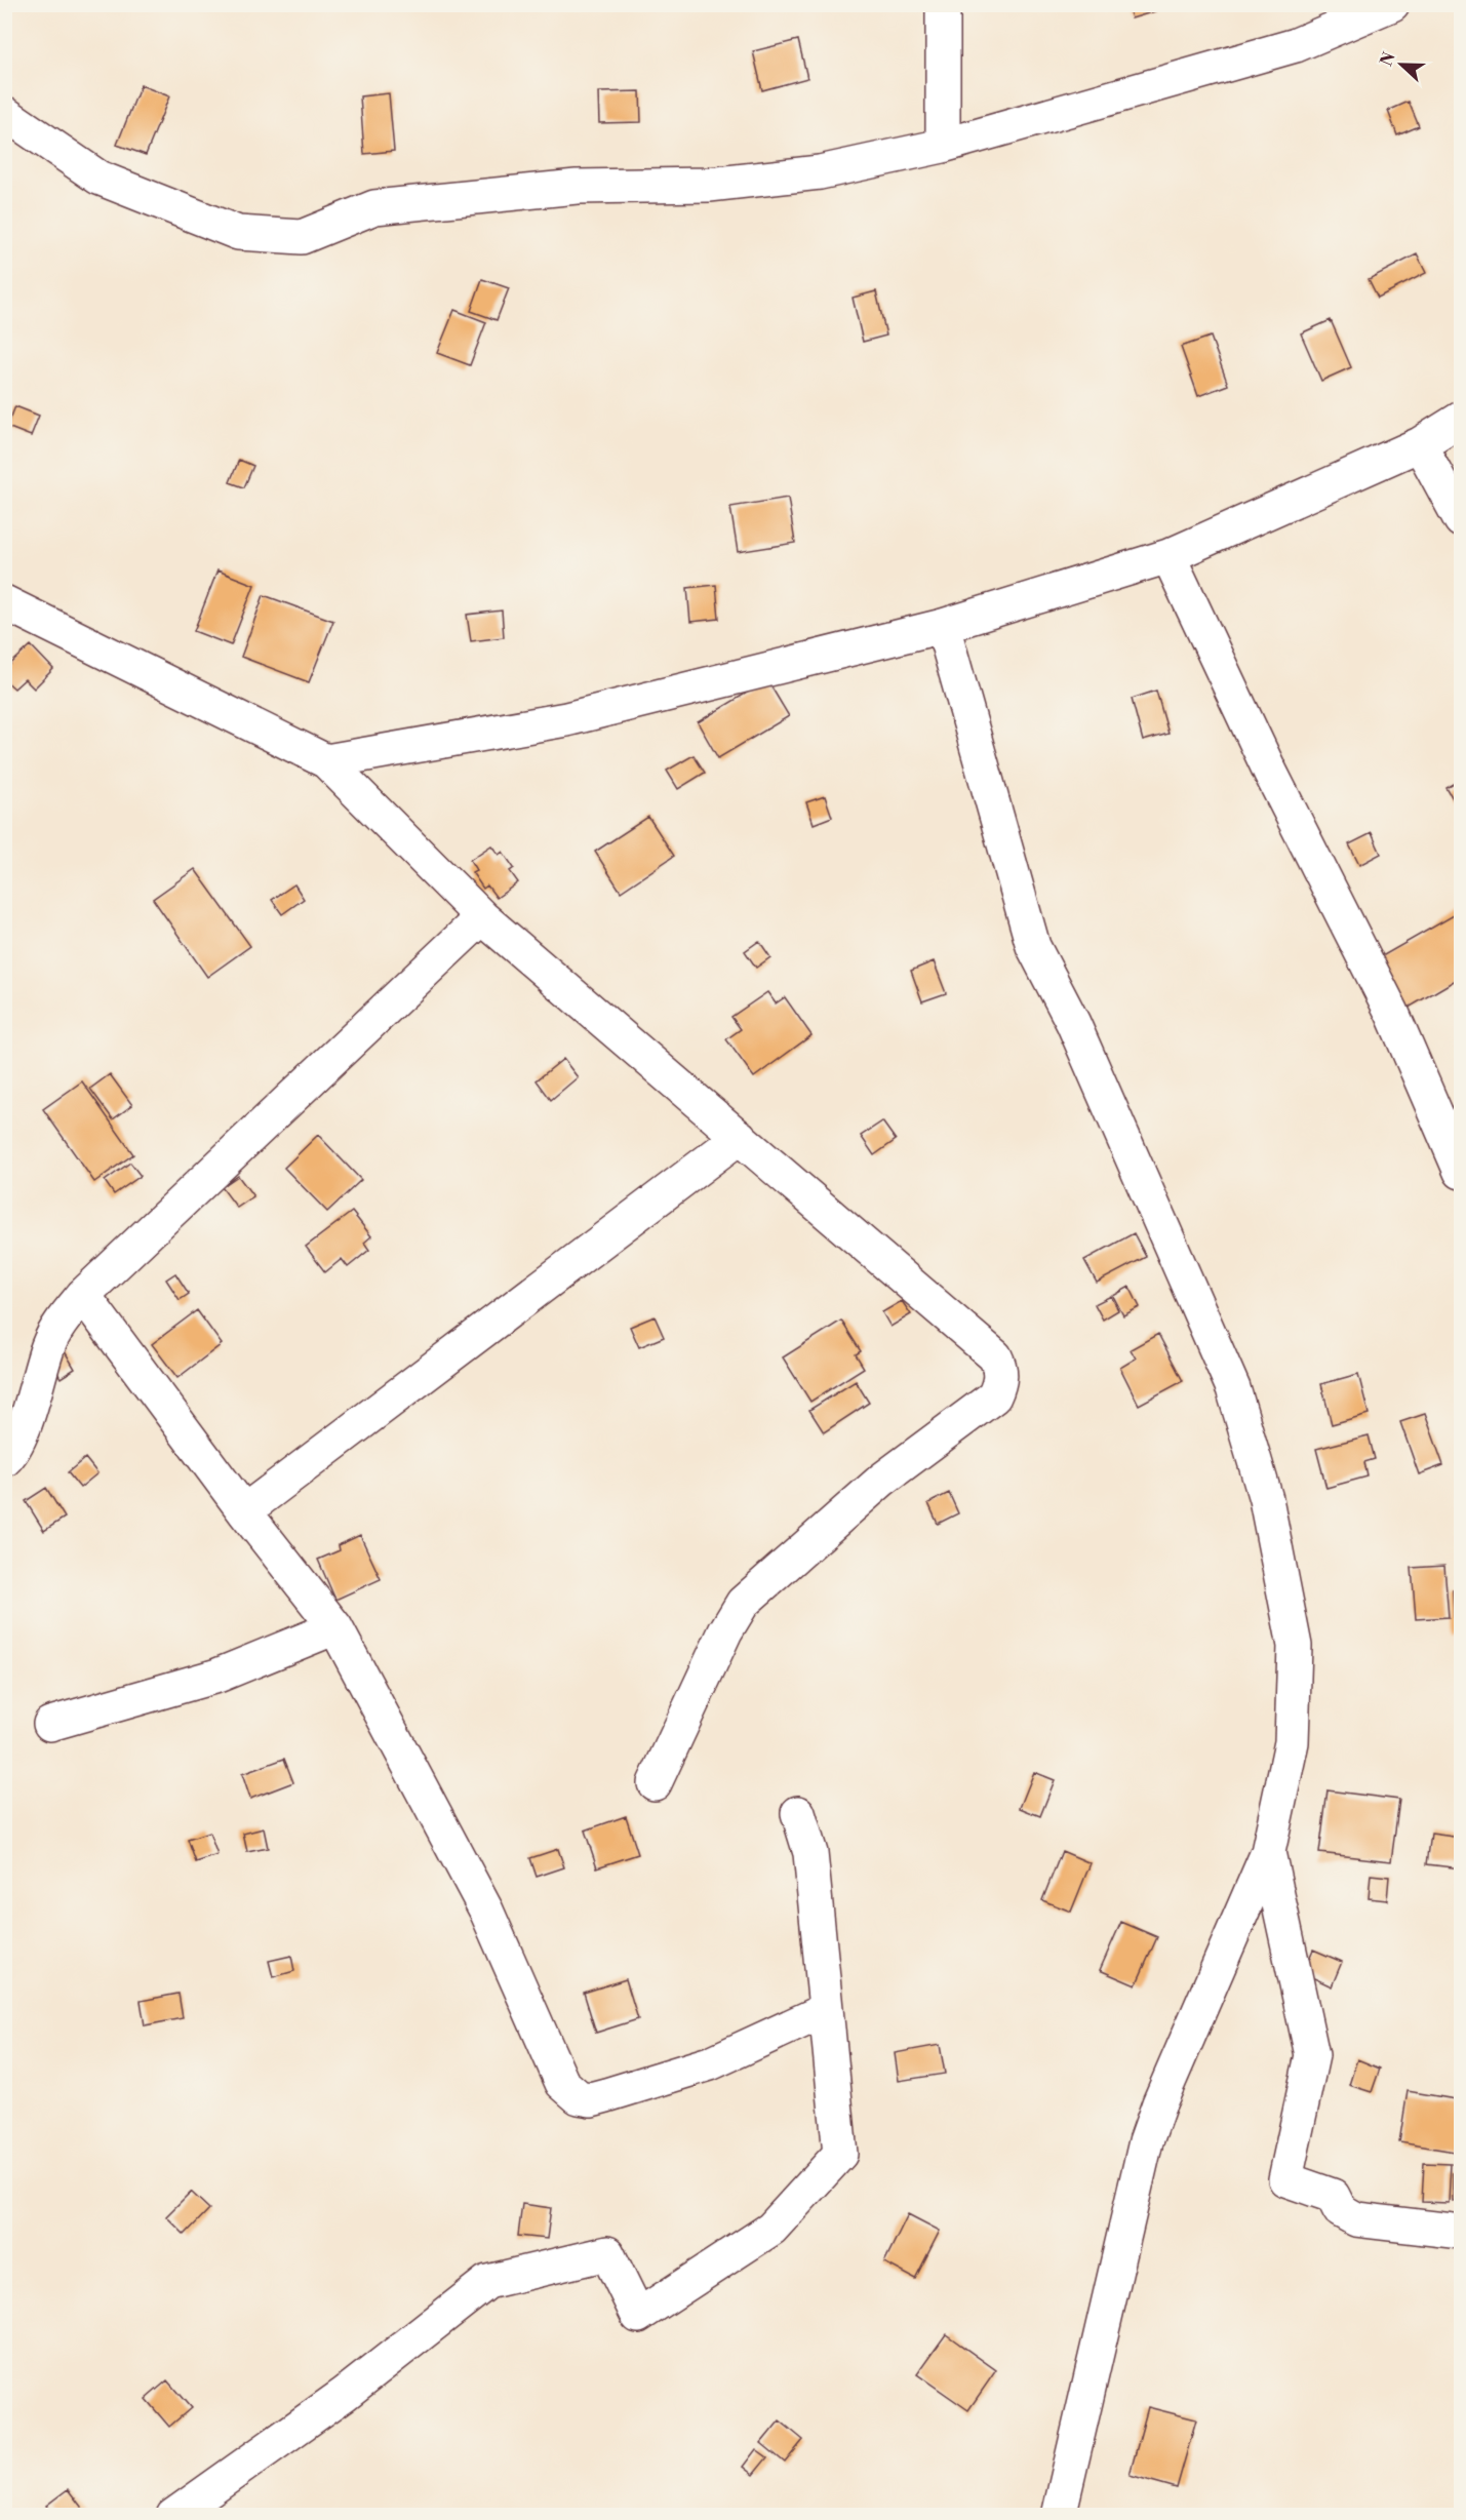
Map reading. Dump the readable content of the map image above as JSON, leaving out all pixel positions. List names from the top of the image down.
{
  "north": "left"
}
